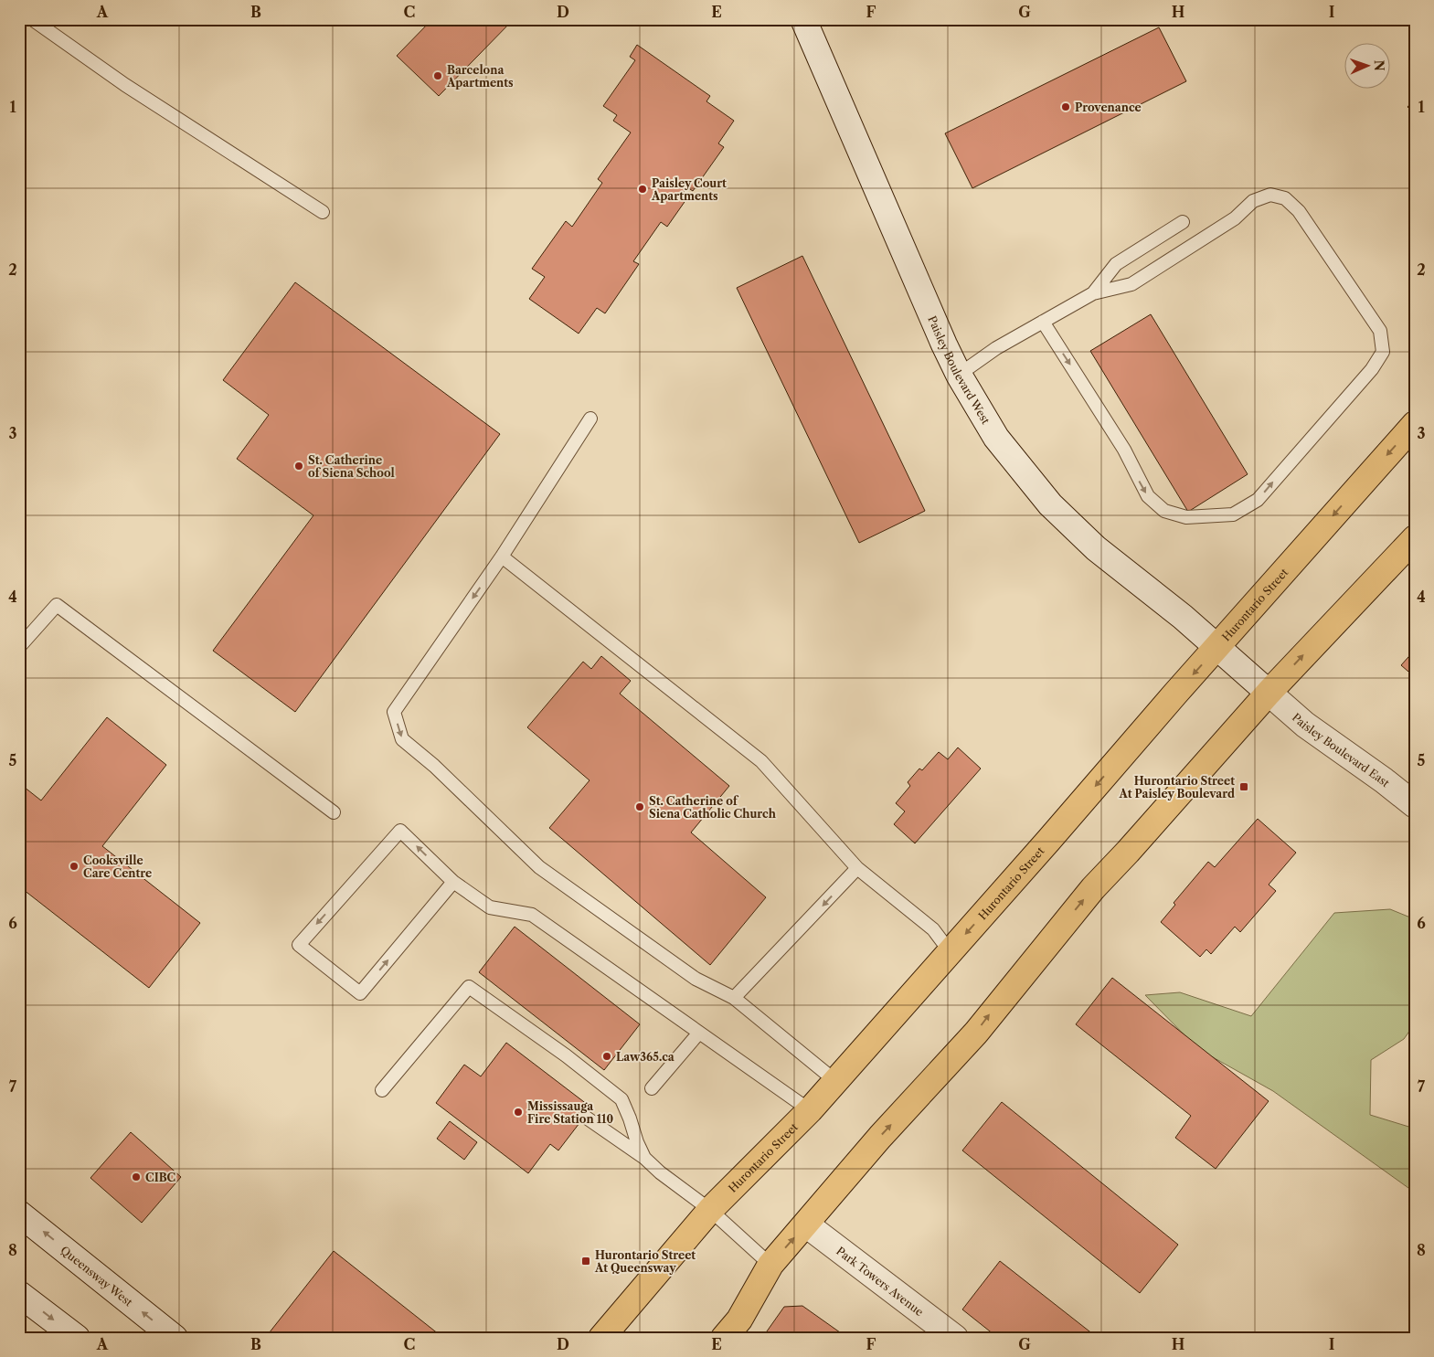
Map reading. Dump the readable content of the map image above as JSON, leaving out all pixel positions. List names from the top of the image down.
{
  "streets": {
    "main road": ["Hurontario Street"],
    "street": [
      "Paisley Boulevard West",
      "Paisley Boulevard East",
      "Queensway West",
      "Park Towers Avenue"
    ]
  },
  "crossings": [
    ["Paisley Boulevard West", "Hurontario Street"],
    ["Paisley Boulevard West", "Paisley Boulevard East"]
  ],
  "places": {
    "other": [
      "Barcelona Apartments",
      "Provenance",
      "Paisley Court Apartments",
      "St. Catherine of Siena School",
      "St. Catherine of Siena Catholic Church",
      "Cooksville Care Centre",
      "Law365.ca",
      "Mississauga Fire Station 110",
      "CIBC"
    ],
    "transit": ["Hurontario Street At Paisley Boulevard", "Hurontario Street At Queensway"]
  },
  "north": "right",
  "grid": {
    "columns": [
      "A",
      "B",
      "C",
      "D",
      "E",
      "F",
      "G",
      "H",
      "I"
    ],
    "rows": [
      "1",
      "2",
      "3",
      "4",
      "5",
      "6",
      "7",
      "8"
    ]
  }
}
